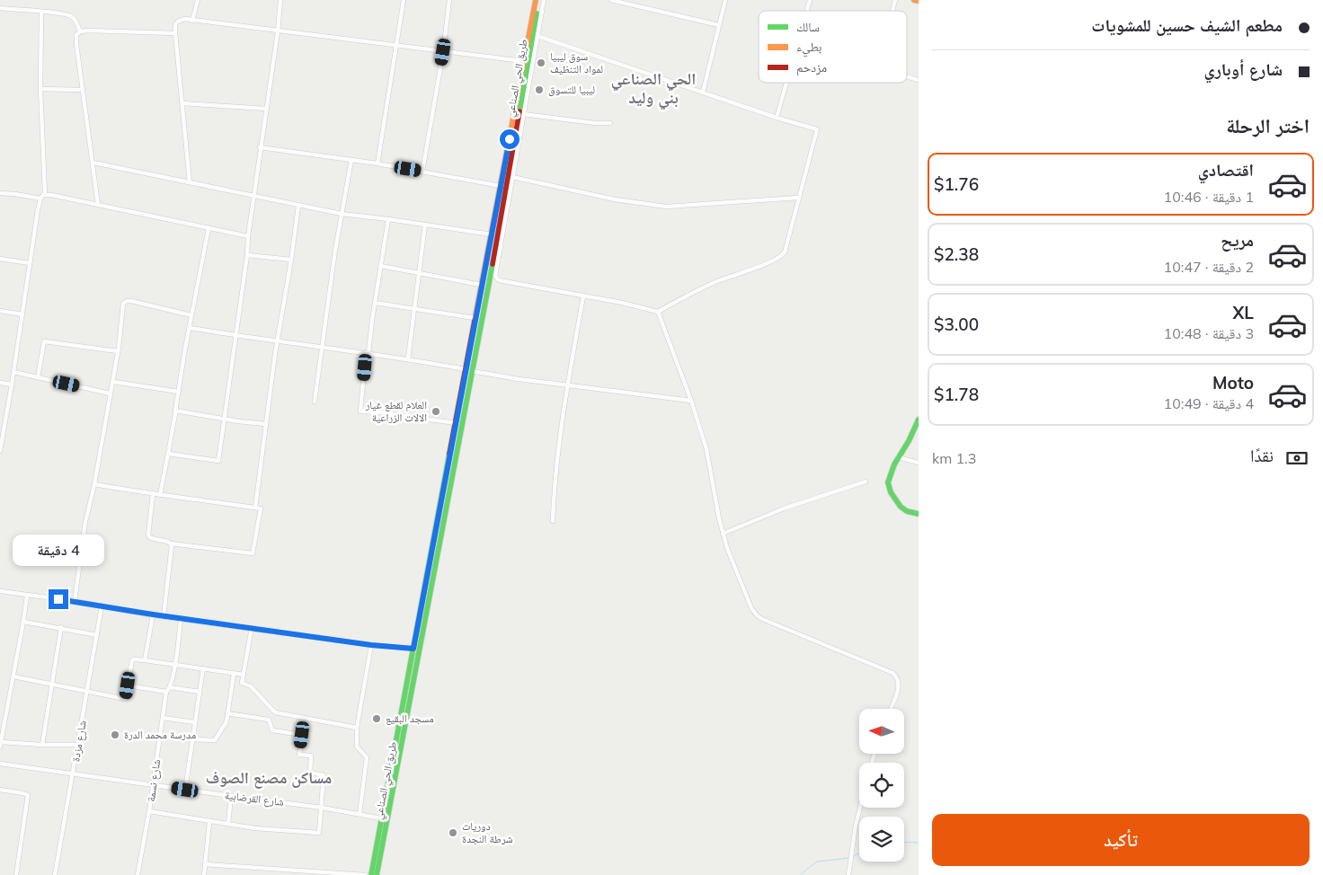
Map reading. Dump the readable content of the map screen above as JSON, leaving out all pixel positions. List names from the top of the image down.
{
  "streets": {
    "main road": ["طريق الحي الصناعي"],
    "street": ["شارع مزدة", "شارع نسمة", "شارع القرضابية"]
  },
  "crossings": [
    ["شارع مزدة", "شارع القرضابية"],
    ["شارع نسمة", "شارع القرضابية"]
  ],
  "districts": ["الحي الصناعي بني وليد", "مساكن مصنع الصوف"],
  "places": [
    "سوق ليبيا لمواد التنظيف",
    "ليبيا للتسوق",
    "العلام لقطع غيار الالات الزراعية",
    "مسجد البقيع",
    "مدرسة محمد الدرة",
    "دوريات شرطة النجدة"
  ],
  "legend": ["سالك", "بطيء", "مزدحم"],
  "north": "left",
  "page": {
    "banner": ["مطعم الشيف حسين للمشويات", "شارع أوباري"],
    "heading": "اختر الرحلة",
    "list": [
      {
        "name": "اقتصادي",
        "note": "1 دقيقة · 10:46",
        "value": "$1.76"
      },
      {
        "name": "مريح",
        "note": "2 دقيقة · 10:47",
        "value": "$2.38"
      },
      {
        "name": "XL",
        "note": "3 دقيقة · 10:48",
        "value": "$3.00"
      },
      {
        "name": "Moto",
        "note": "4 دقيقة · 10:49",
        "value": "$1.78"
      }
    ],
    "pay": ["نقدًا", "1.3 km"],
    "bubble": "4 دقيقة",
    "buttons": "تأكيد"
  }
}
